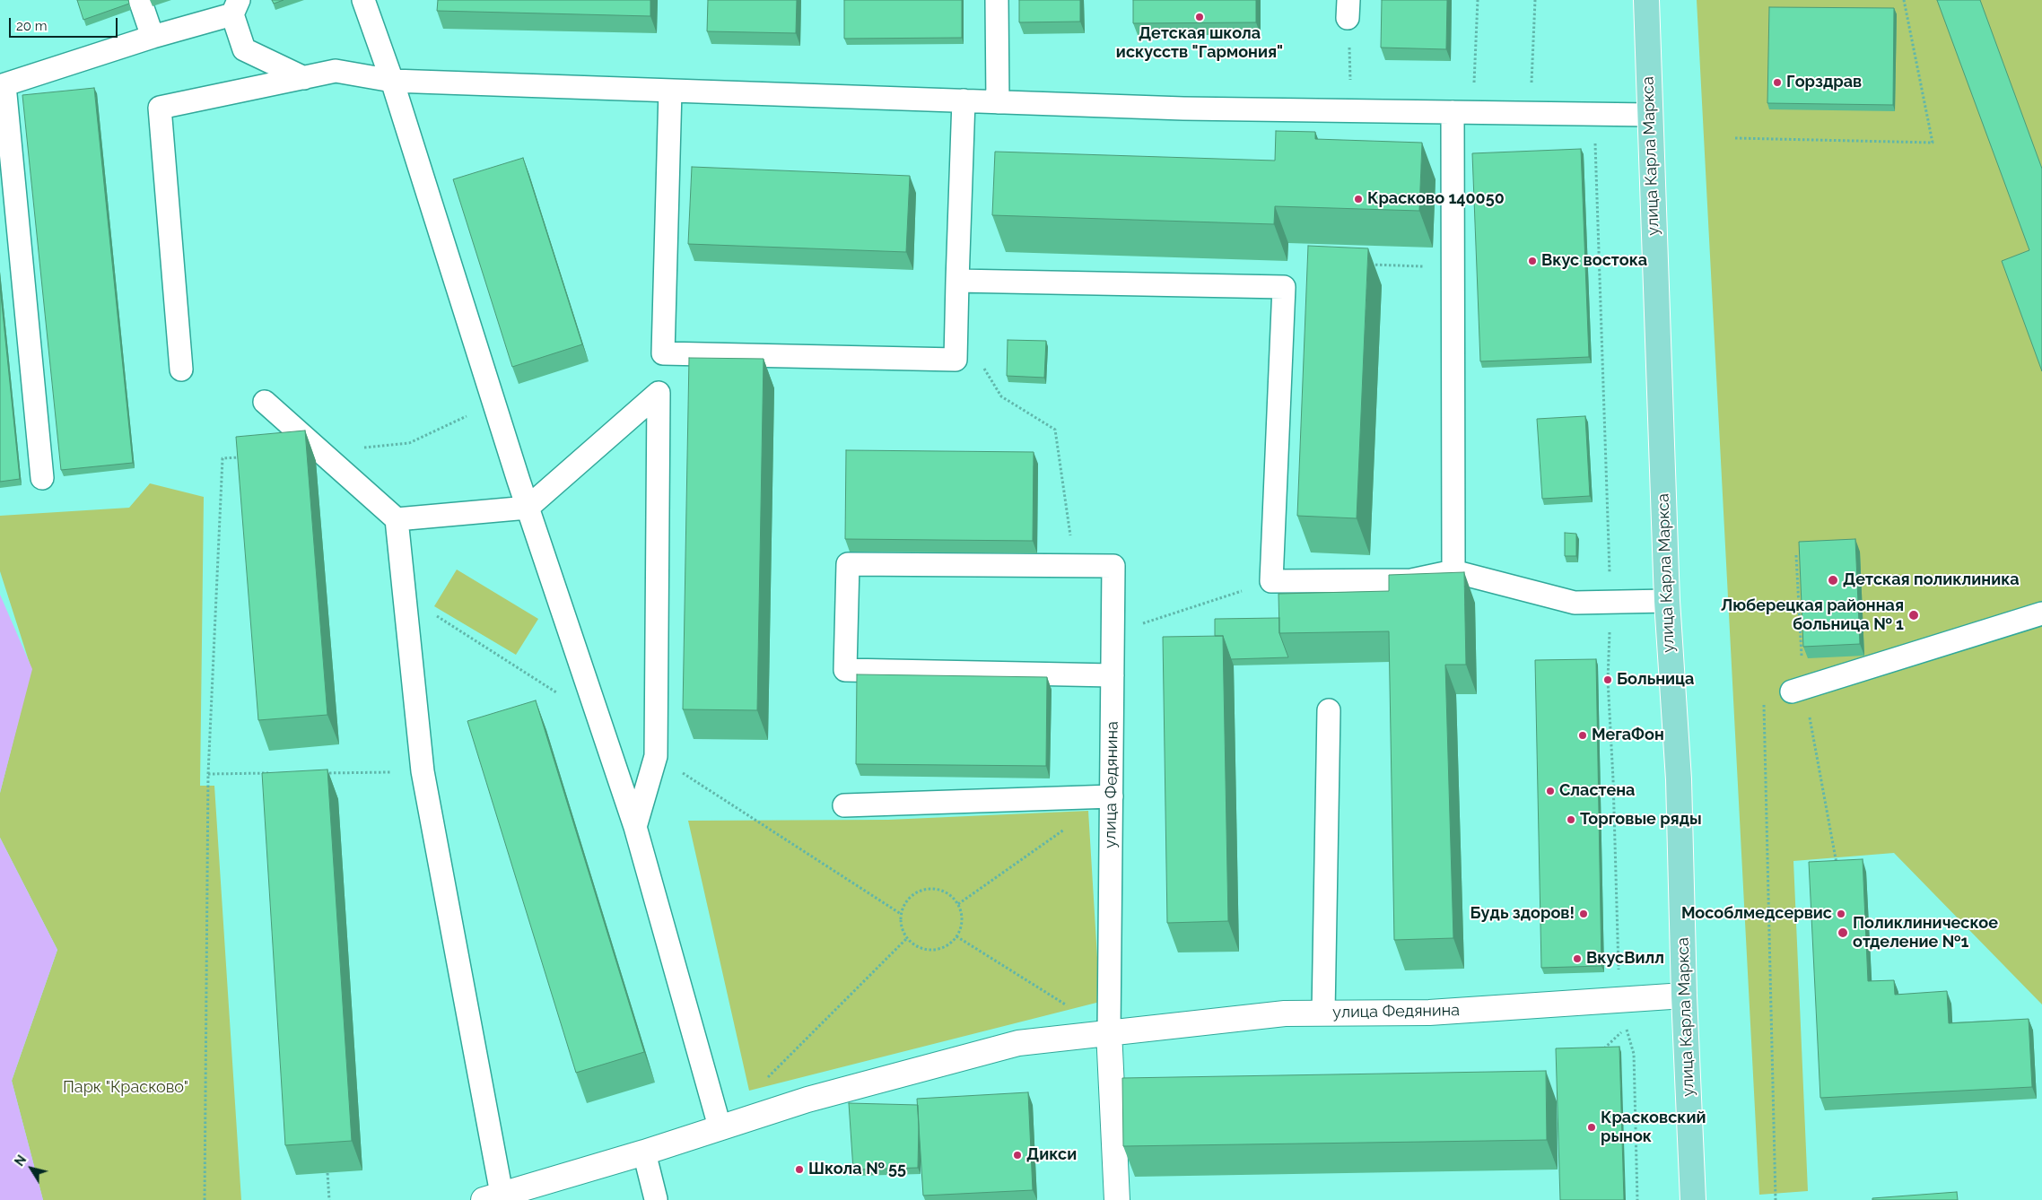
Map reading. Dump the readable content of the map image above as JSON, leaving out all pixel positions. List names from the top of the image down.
{
  "streets": {
    "main road": ["улица Карла Маркса"],
    "street": ["улица Федянина"]
  },
  "crossings": [
    ["улица Карла Маркса", "улица Федянина"]
  ],
  "parks": ["Парк \"Красково\""],
  "places": [
    "Детская школа искусств \"Гармония\"",
    "Горздрав",
    "Красково 140050",
    "Вкус востока",
    "Детская поликлиника",
    "Люберецкая районная больница № 1",
    "Больница",
    "МегаФон",
    "Сластена",
    "Торговые ряды",
    "Будь здоров!",
    "Мособлмедсервис",
    "Поликлиническое отделение №1",
    "ВкусВилл",
    "Красковский рынок",
    "Дикси",
    "Школа № 55"
  ],
  "scale_bar": "20 m",
  "north": "top left"
}
